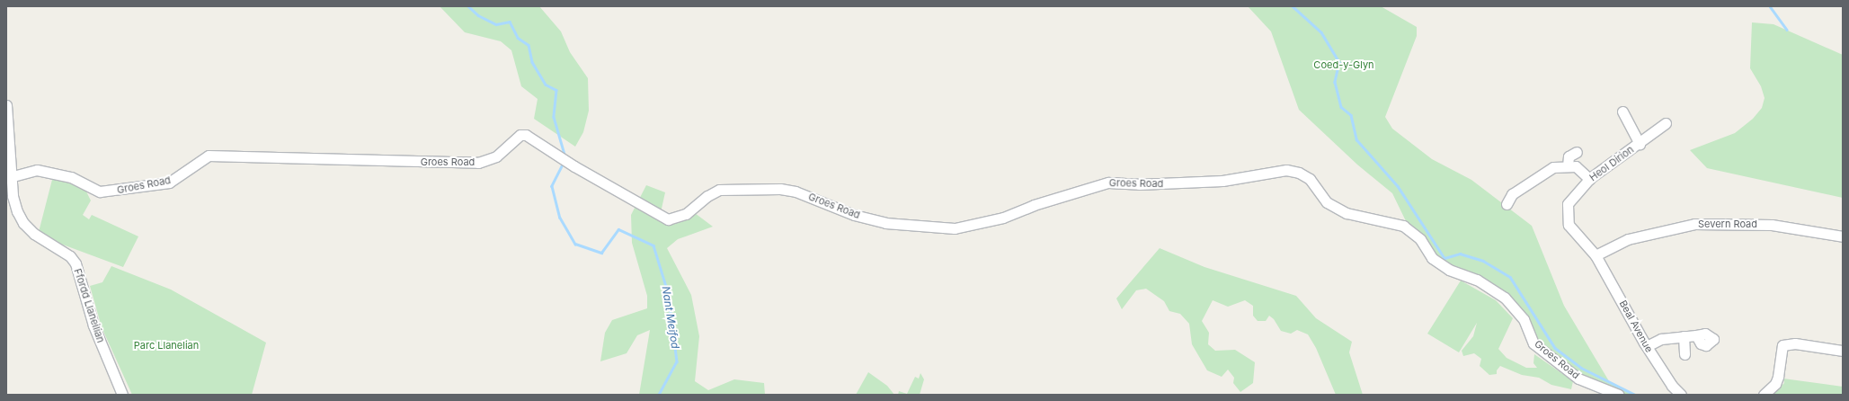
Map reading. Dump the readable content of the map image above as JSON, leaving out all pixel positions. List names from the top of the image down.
{
  "streets": {
    "street": [
      "Groes Road",
      "Heol Dirion",
      "Severn Road",
      "Ffordd Llaneilian",
      "Beal Avenue"
    ]
  },
  "crossings": [
    ["Groes Road", "Ffordd Llaneilian"],
    ["Heol Dirion", "Severn Road"],
    ["Heol Dirion", "Beal Avenue"],
    ["Severn Road", "Beal Avenue"]
  ],
  "water": ["Nant Meifod"],
  "parks": ["Coed-y-Glyn", "Parc Llanelian"]
}
